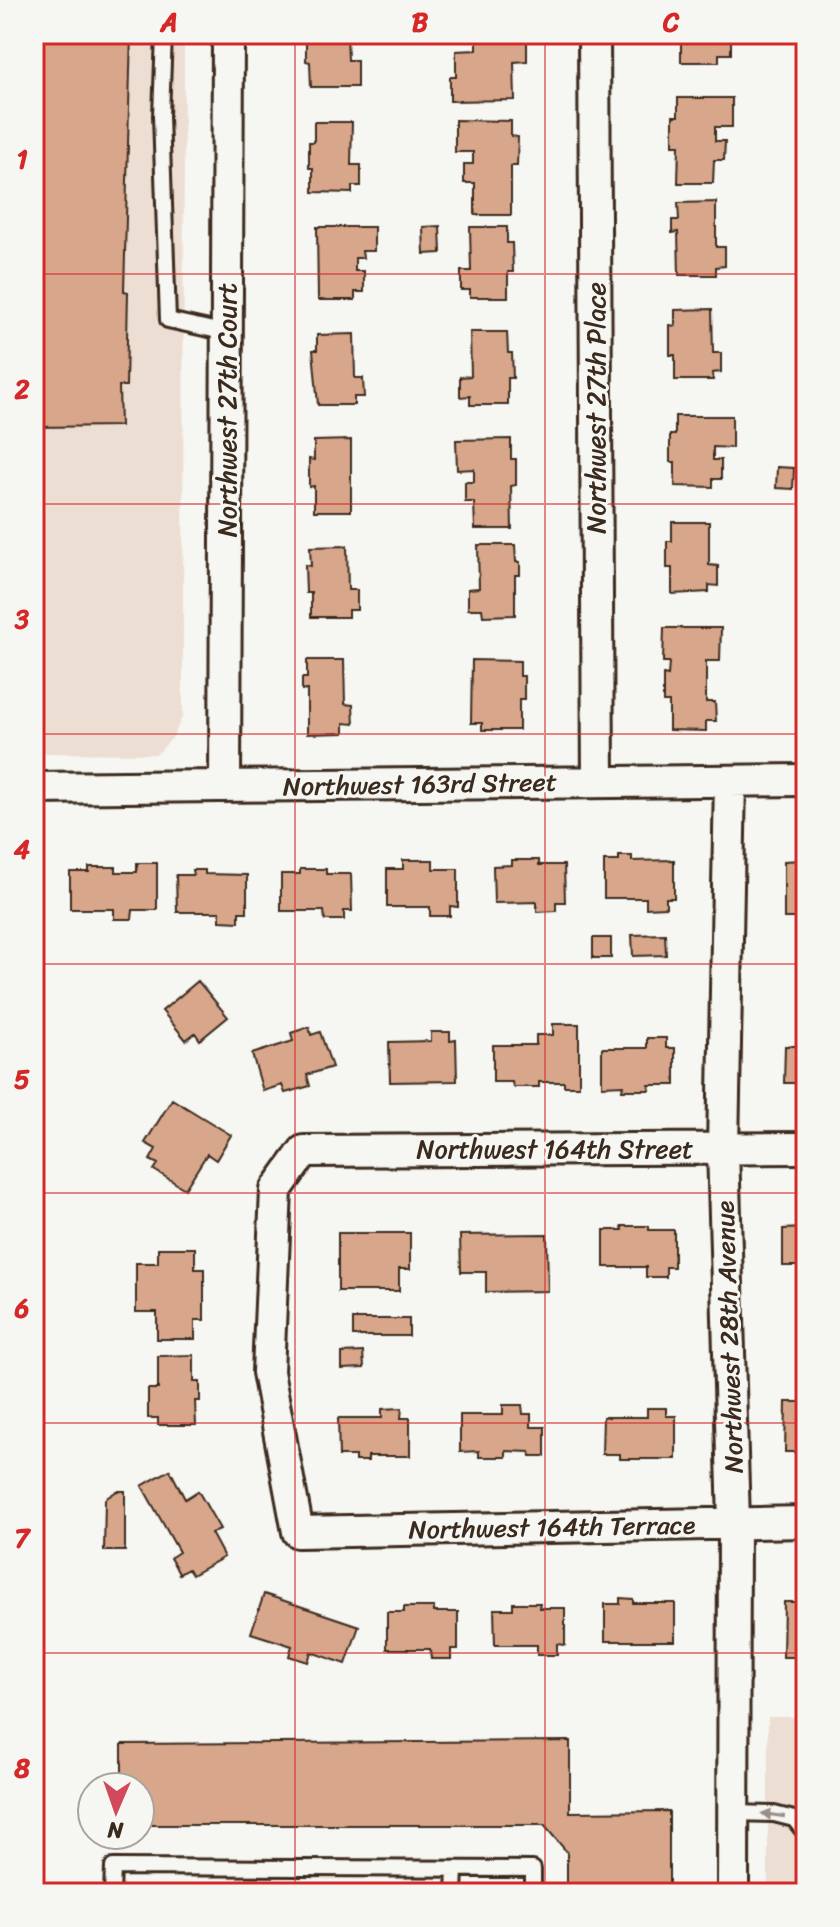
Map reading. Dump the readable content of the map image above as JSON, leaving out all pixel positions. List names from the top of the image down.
{
  "streets": {
    "street": [
      "Northwest 27th Place",
      "Northwest 27th Court",
      "Northwest 163rd Street",
      "Northwest 164th Street",
      "Northwest 28th Avenue",
      "Northwest 164th Terrace"
    ]
  },
  "crossings": [
    ["Northwest 27th Place", "Northwest 163rd Street"],
    ["Northwest 27th Court", "Northwest 163rd Street"],
    ["Northwest 163rd Street", "Northwest 28th Avenue"],
    ["Northwest 164th Street", "Northwest 28th Avenue"],
    ["Northwest 164th Street", "Northwest 164th Terrace"],
    ["Northwest 28th Avenue", "Northwest 164th Terrace"]
  ],
  "north": "bottom",
  "grid": {
    "columns": ["A", "B", "C"],
    "rows": [
      "1",
      "2",
      "3",
      "4",
      "5",
      "6",
      "7",
      "8"
    ]
  }
}
